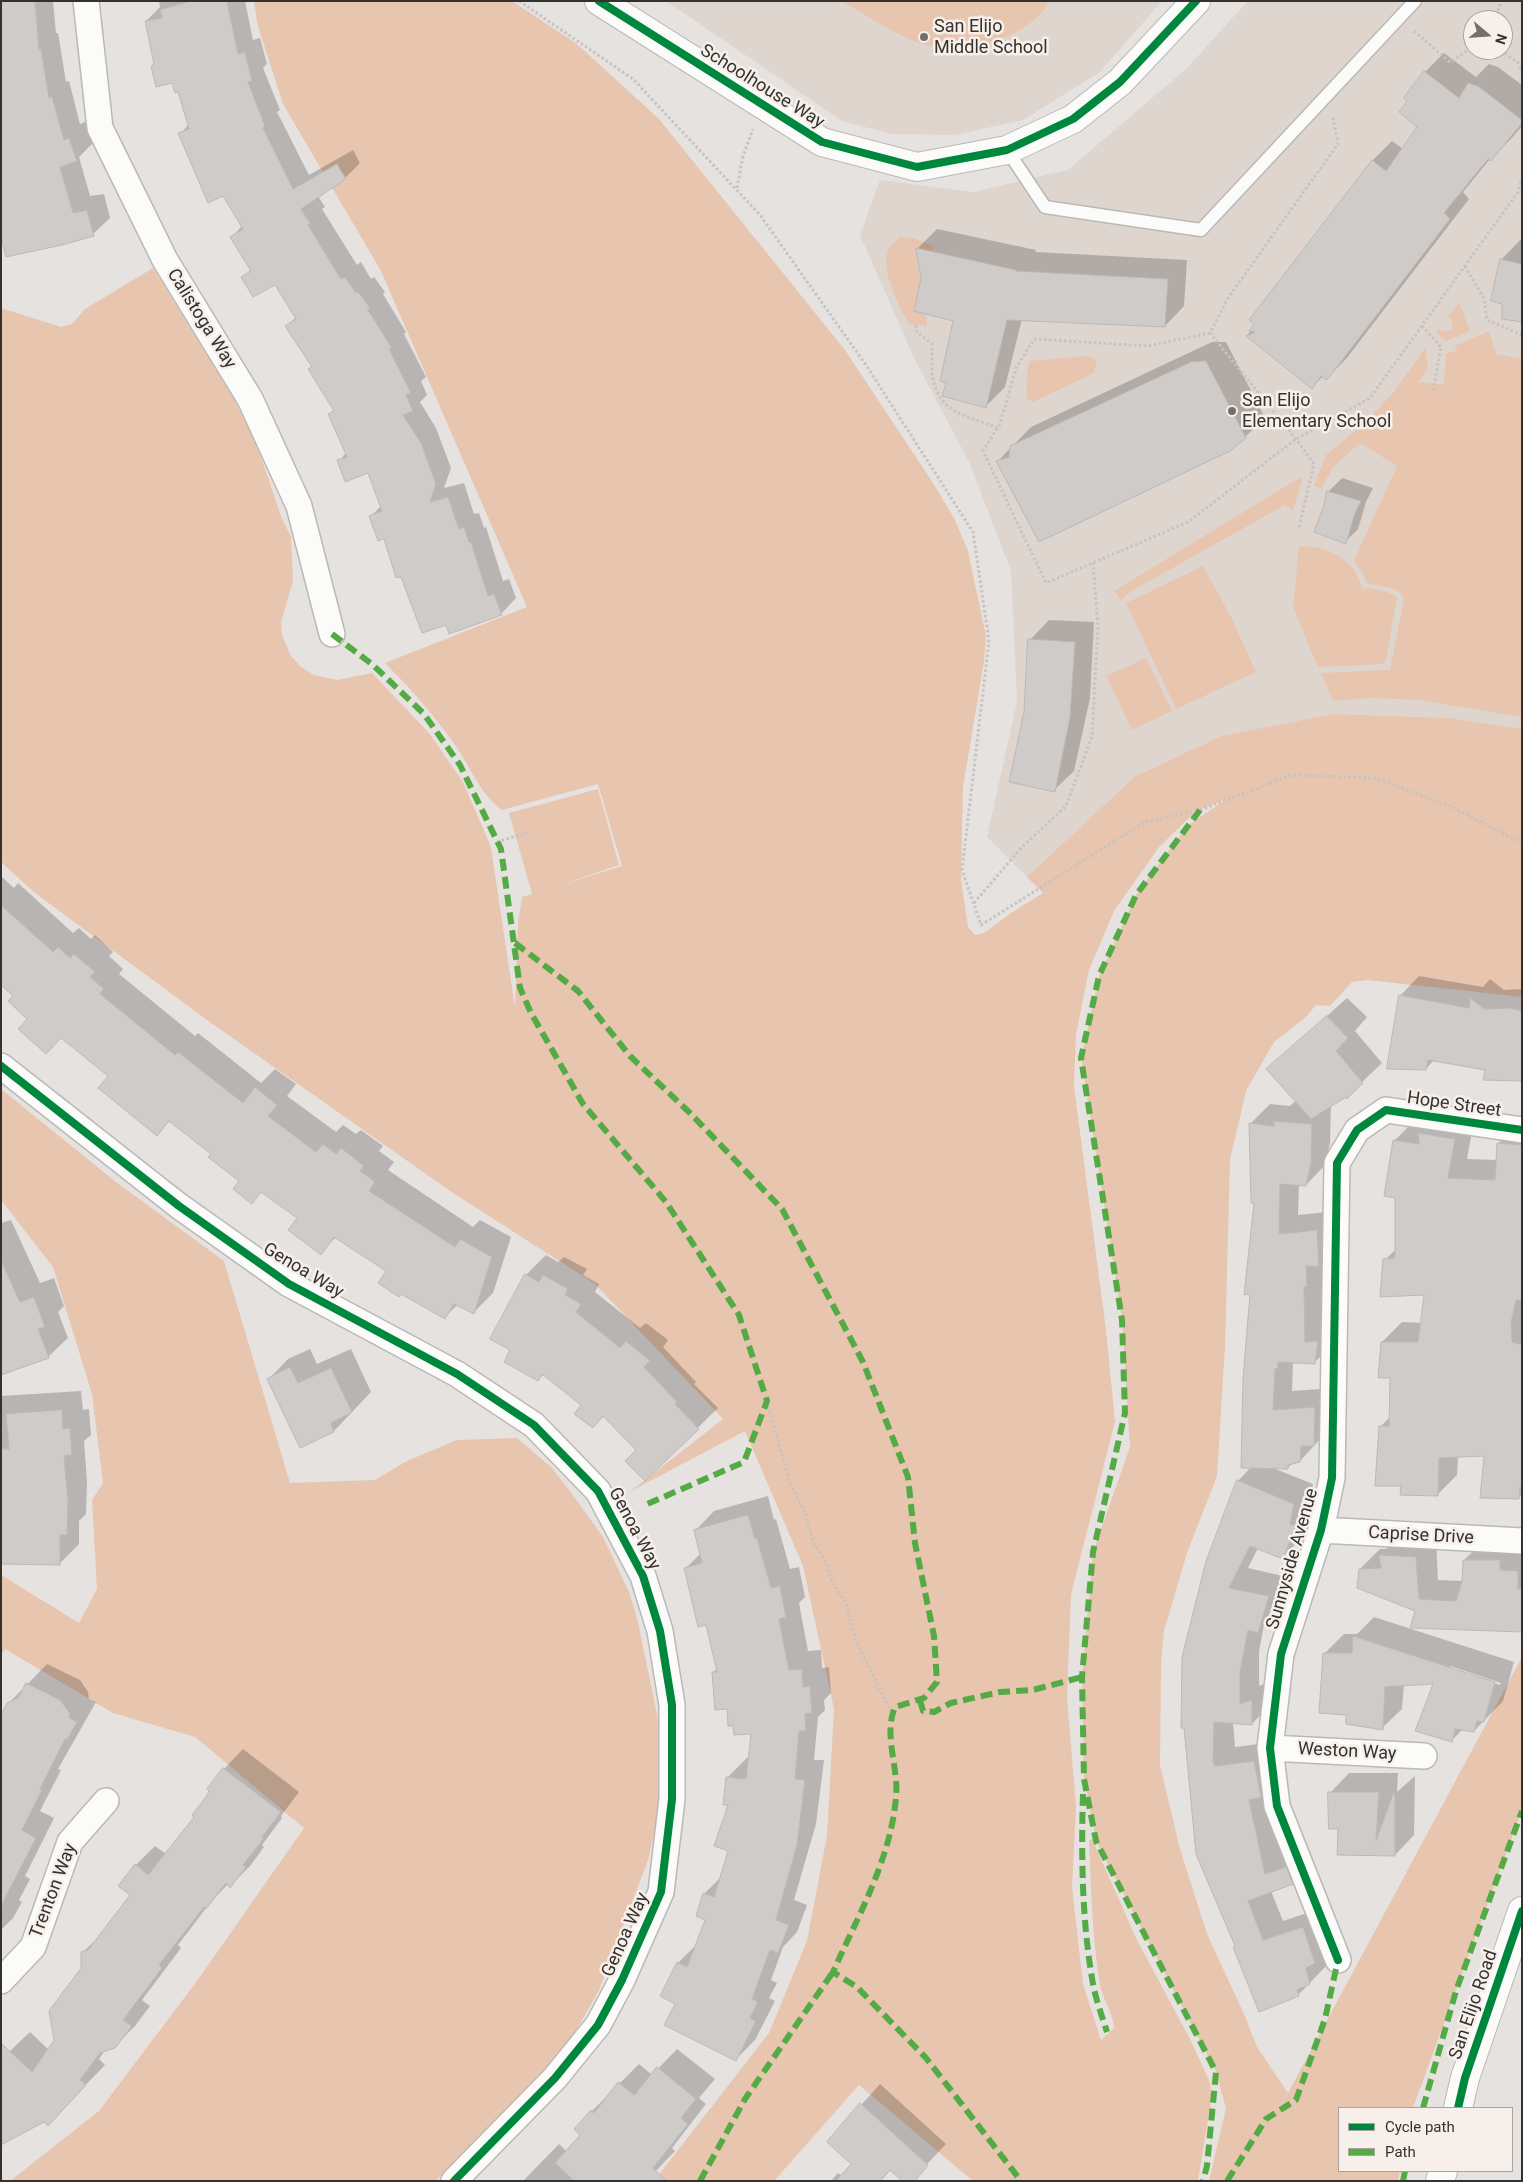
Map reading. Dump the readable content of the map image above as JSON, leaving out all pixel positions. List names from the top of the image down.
{
  "streets": {
    "street": [
      "Schoolhouse Way",
      "Calistoga Way",
      "Hope Street",
      "Genoa Way",
      "Caprise Drive",
      "Sunnyside Avenue",
      "Weston Way",
      "Trenton Way",
      "San Elijo Road"
    ]
  },
  "crossings": [
    ["Hope Street", "Sunnyside Avenue"],
    ["Caprise Drive", "Sunnyside Avenue"],
    ["Sunnyside Avenue", "Weston Way"]
  ],
  "places": ["San Elijo Middle School", "San Elijo Elementary School"],
  "legend": ["Cycle path", "Path"],
  "north": "right"
}
